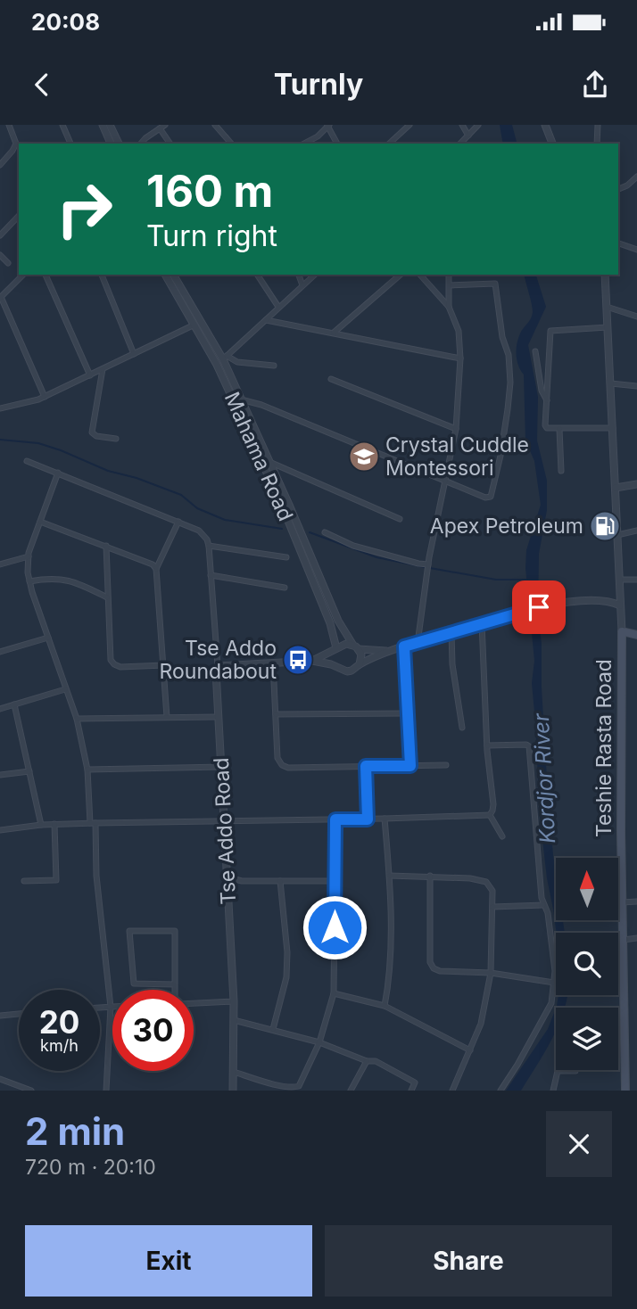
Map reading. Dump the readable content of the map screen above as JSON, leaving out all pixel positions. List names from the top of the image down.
{
  "streets": {
    "main road": ["Teshie Rasta Road"],
    "street": ["Mahama Road", "Tse Addo Road"]
  },
  "water": ["Kordjor River"],
  "places": {
    "school or university": ["Crystal Cuddle Montessori"],
    "fuel station": ["Apex Petroleum"],
    "bus stop": ["Tse Addo Roundabout"]
  },
  "north": "top",
  "page": {
    "status": "20:08",
    "header": "Turnly",
    "turn": ["160 m", "Turn right"],
    "speed": "20 km/h",
    "limit": "30",
    "heading": ["2 min", "720 m · 20:10"],
    "buttons": ["Exit", "Share"]
  }
}
